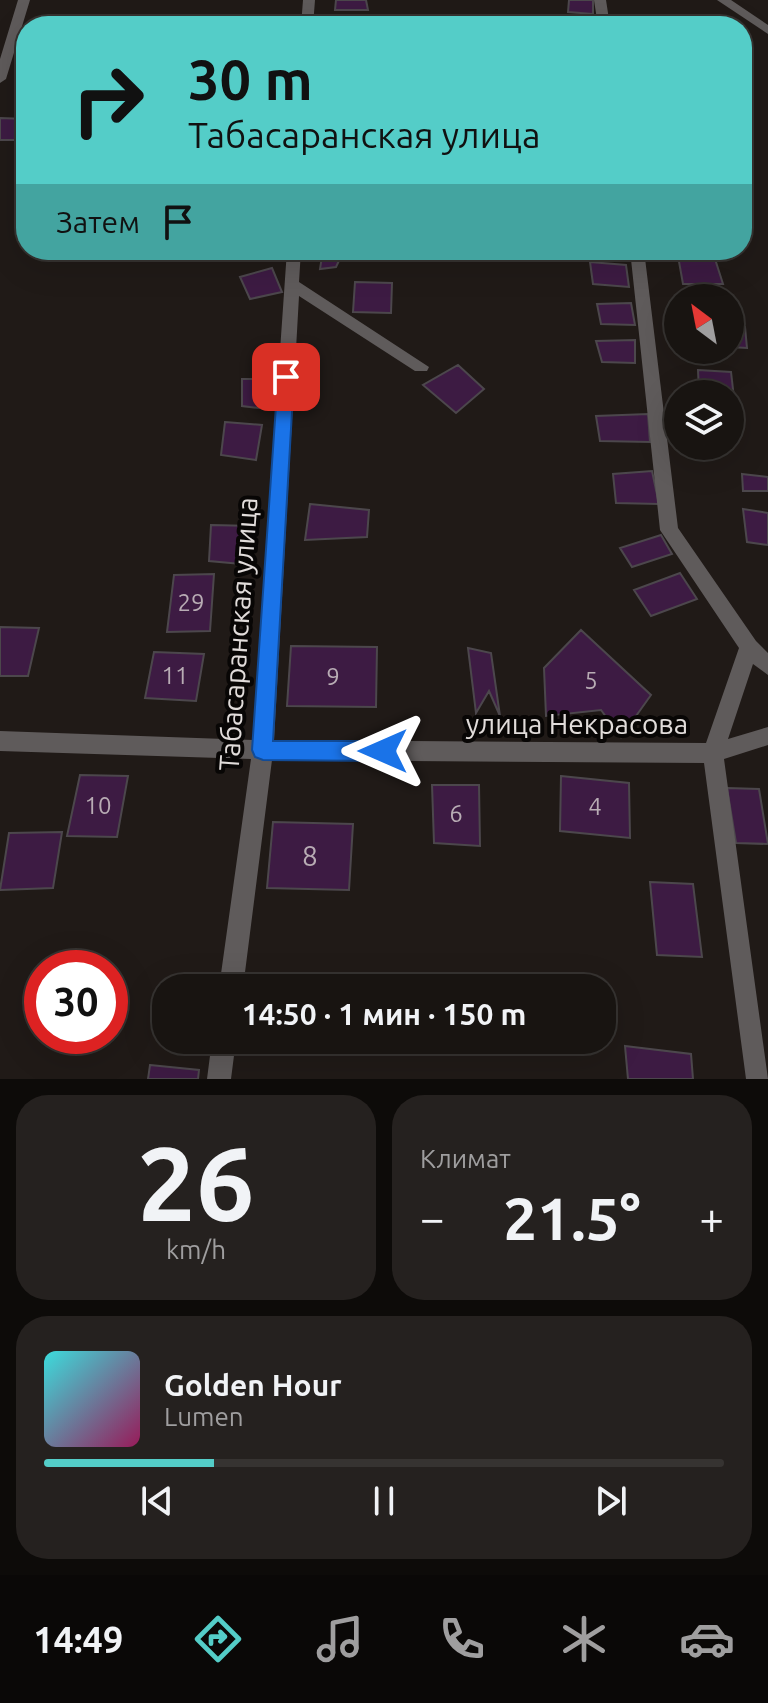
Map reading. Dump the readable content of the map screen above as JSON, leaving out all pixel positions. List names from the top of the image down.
{
  "streets": {
    "street": ["Табасаранская улица", "улица Некрасова"]
  },
  "crossings": [
    ["Табасаранская улица", "улица Некрасова"]
  ],
  "house_numbers": [
    "29",
    "11",
    "9",
    "5",
    "10",
    "4",
    "6",
    "8"
  ],
  "north": "top left",
  "page": {
    "turn": ["30 m", "Табасаранская улица"],
    "then": "Затем",
    "limit": "30",
    "trip": "14:50 · 1 мин · 150 m",
    "tile": [
      ["26", "km/h"],
      "Климат"
    ],
    "heat": ["−", "21.5°", "+"],
    "song": ["Golden Hour", "Lumen"],
    "tabs": "14:49"
  }
}
